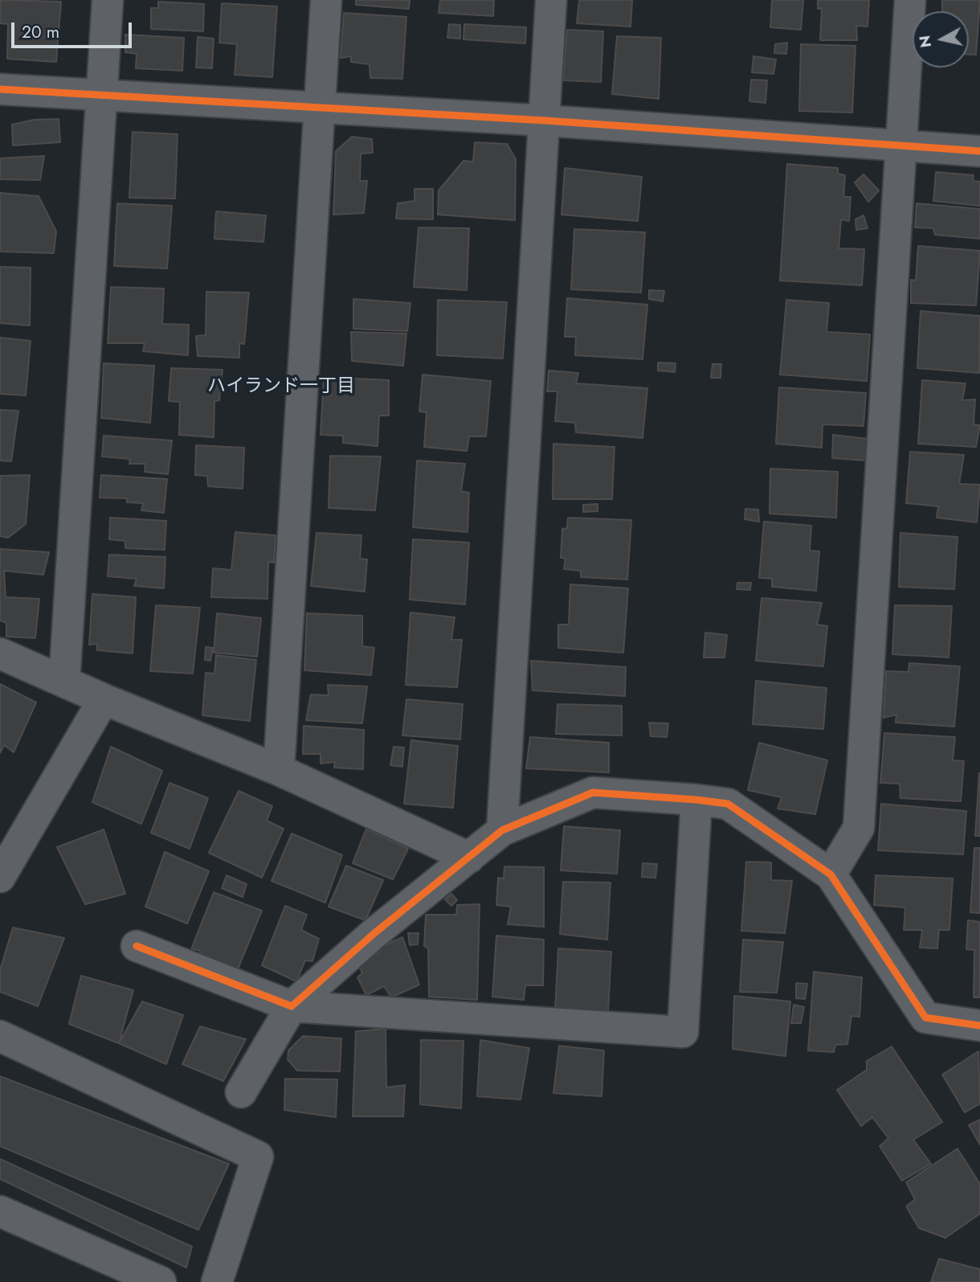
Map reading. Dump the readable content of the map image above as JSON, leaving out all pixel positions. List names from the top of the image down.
{
  "districts": ["ハイランド一丁目"],
  "scale_bar": "20 m",
  "north": "left"
}
